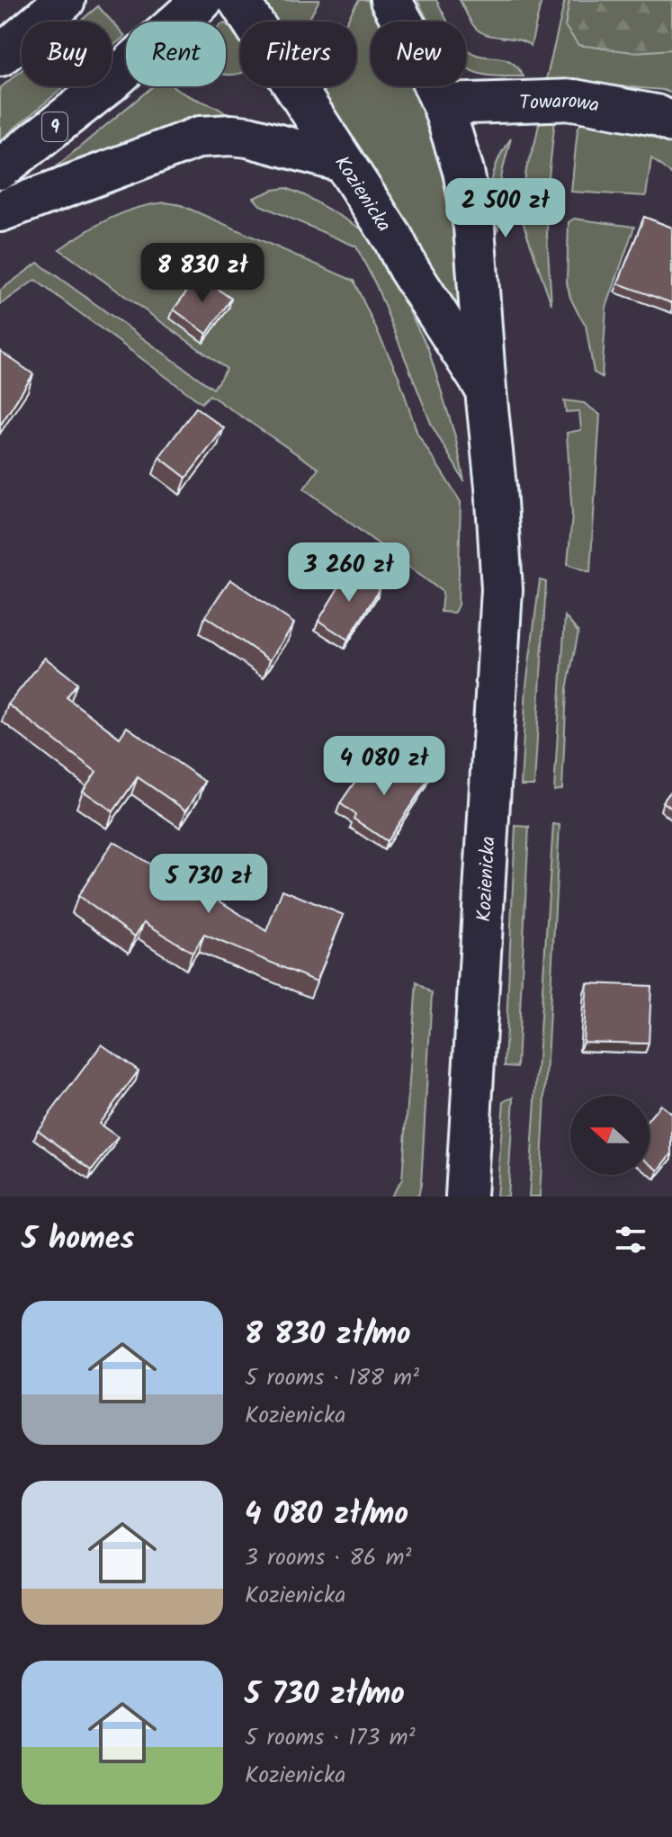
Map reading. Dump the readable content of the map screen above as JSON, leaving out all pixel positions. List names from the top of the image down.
{
  "streets": {
    "main road": ["Towarowa", "9", "Kozienicka"]
  },
  "crossings": [
    ["Towarowa", "Kozienicka"]
  ],
  "north": "left",
  "page": {
    "chip": [
      "Buy",
      "Rent",
      "Filters",
      "New"
    ],
    "price": [
      "2 500 zł",
      "8 830 zł",
      "3 260 zł",
      "4 080 zł",
      "5 730 zł"
    ],
    "heading": "5 homes",
    "list": [
      {
        "name": "8 830 zł/mo",
        "note": "5 rooms · 188 m² · Kozienicka"
      },
      {
        "name": "4 080 zł/mo",
        "note": "3 rooms · 86 m² · Kozienicka"
      },
      {
        "name": "5 730 zł/mo",
        "note": "5 rooms · 173 m² · Kozienicka"
      }
    ]
  }
}
